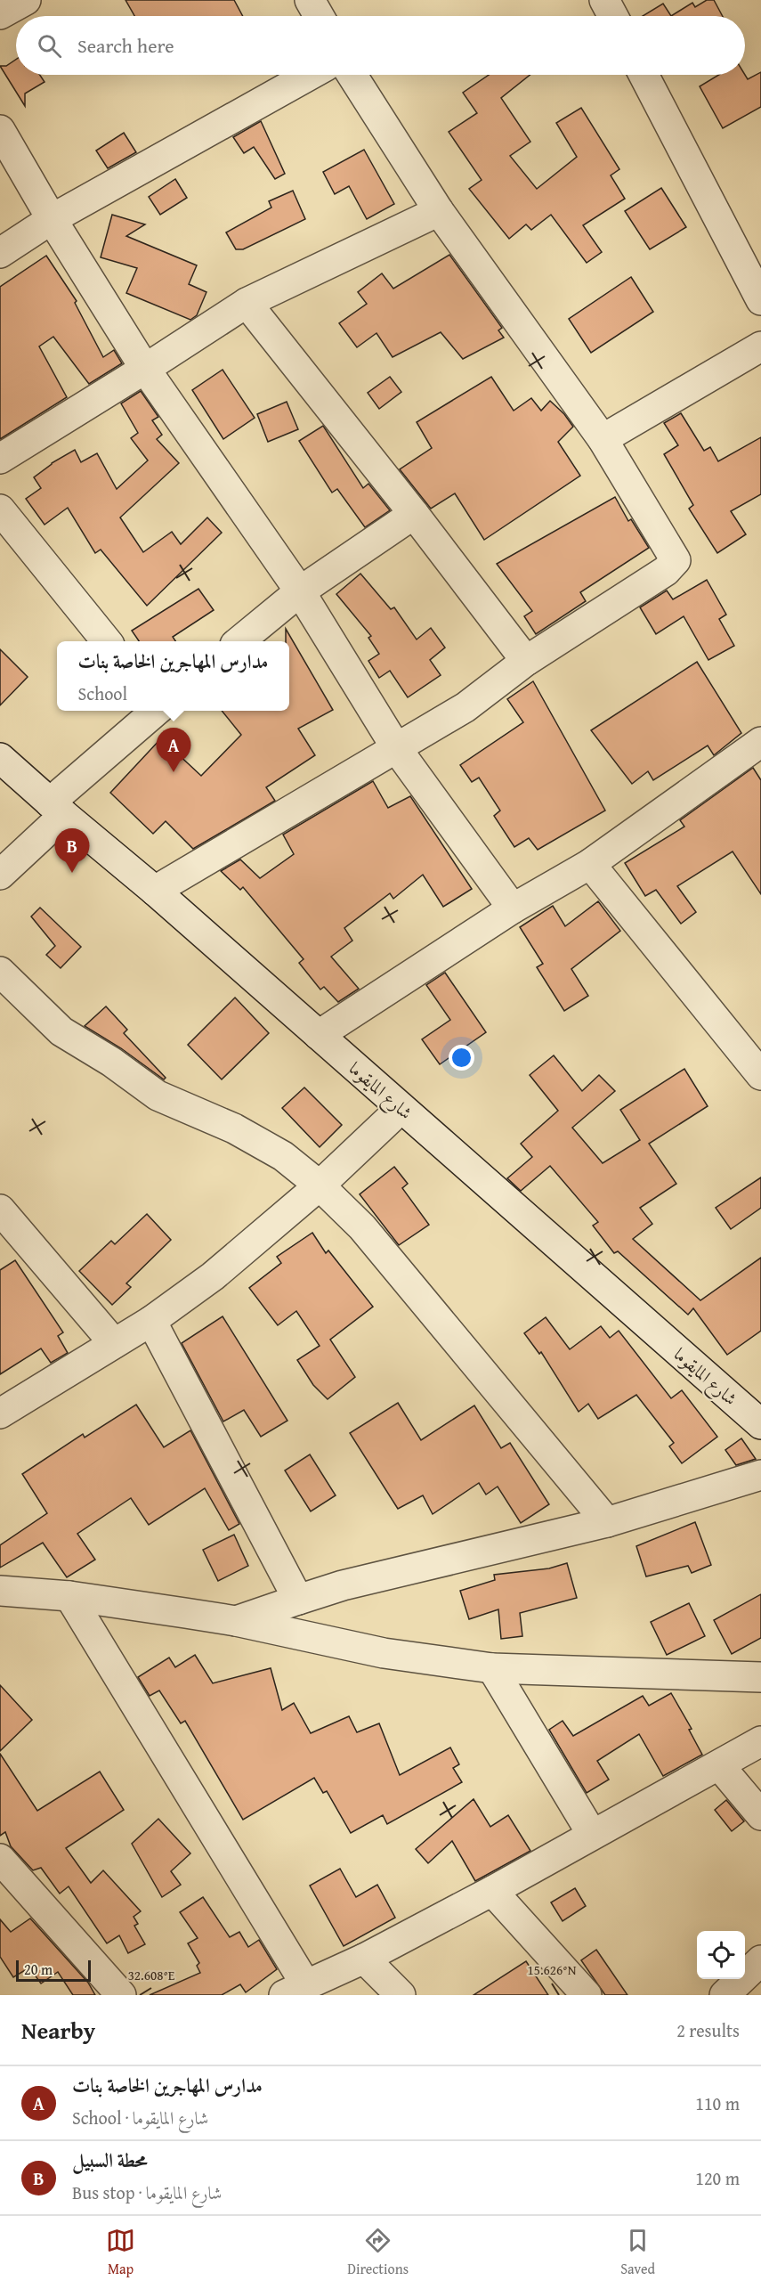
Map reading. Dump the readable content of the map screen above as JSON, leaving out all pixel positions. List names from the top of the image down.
{
  "streets": {
    "street": ["شارع المايقوما"]
  },
  "scale_bar": "20 m",
  "page": {
    "search": "Search here",
    "popup": ["مدارس المهاجرين الخاصة بنات", "School"],
    "pins": ["A", "B"],
    "scale": "20 m",
    "heading": ["Nearby", "2 results"],
    "list": [
      {
        "mark": "A",
        "name": "مدارس المهاجرين الخاصة بنات",
        "note": "School · شارع المايقوما",
        "value": "110 m"
      },
      {
        "mark": "B",
        "name": "محطة السبيل",
        "note": "Bus stop · شارع المايقوما",
        "value": "120 m"
      }
    ],
    "nav": ["Map", "Directions", "Saved"]
  },
  "coordinates": ["15.626°N", "32.608°E"]
}
